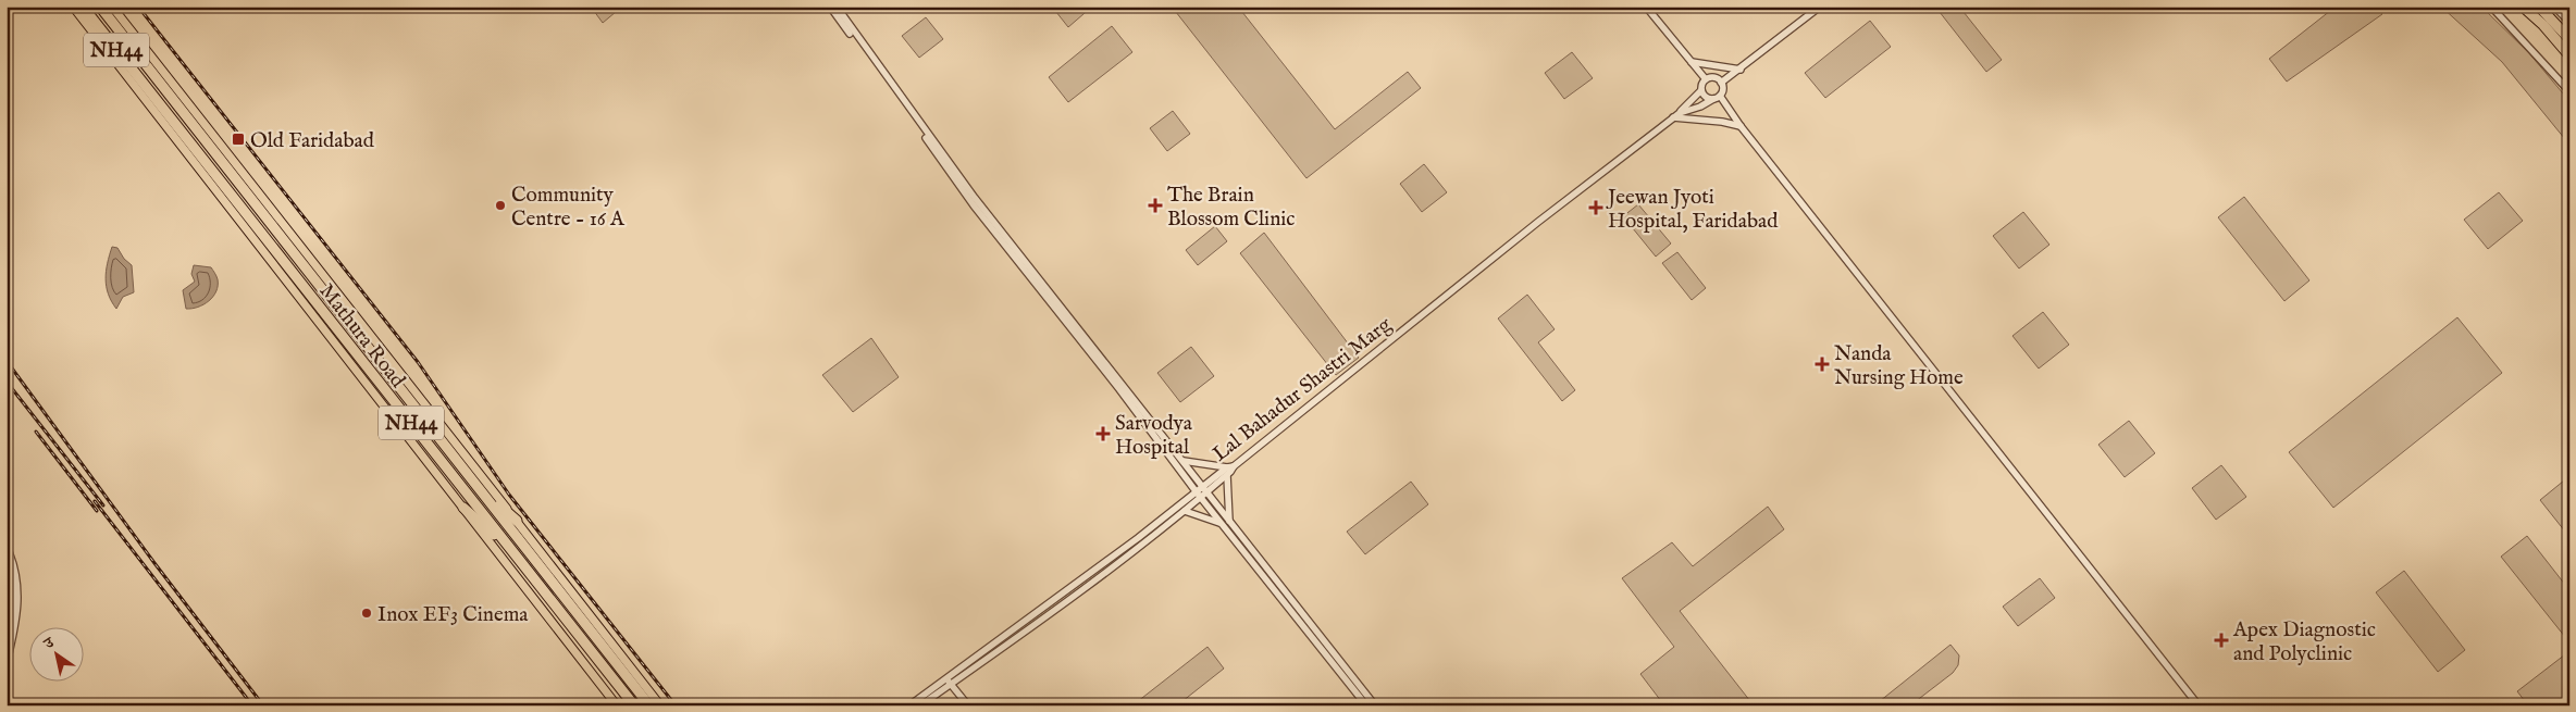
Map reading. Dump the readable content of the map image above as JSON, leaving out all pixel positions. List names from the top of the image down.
{
  "streets": {
    "highway": ["NH44", "Mathura Road"],
    "street": ["Lal Bahadur Shastri Marg"]
  },
  "crossings": [
    ["NH44", "Mathura Road"]
  ],
  "places": {
    "transit": ["Old Faridabad"],
    "other": ["Community Centre - 16 A", "Inox EF3 Cinema"],
    "health": [
      "The Brain Blossom Clinic",
      "Jeewan Jyoti Hospital, Faridabad",
      "Nanda Nursing Home",
      "Sarvodya Hospital",
      "Apex Diagnostic and Polyclinic"
    ]
  },
  "north": "top left"
}
